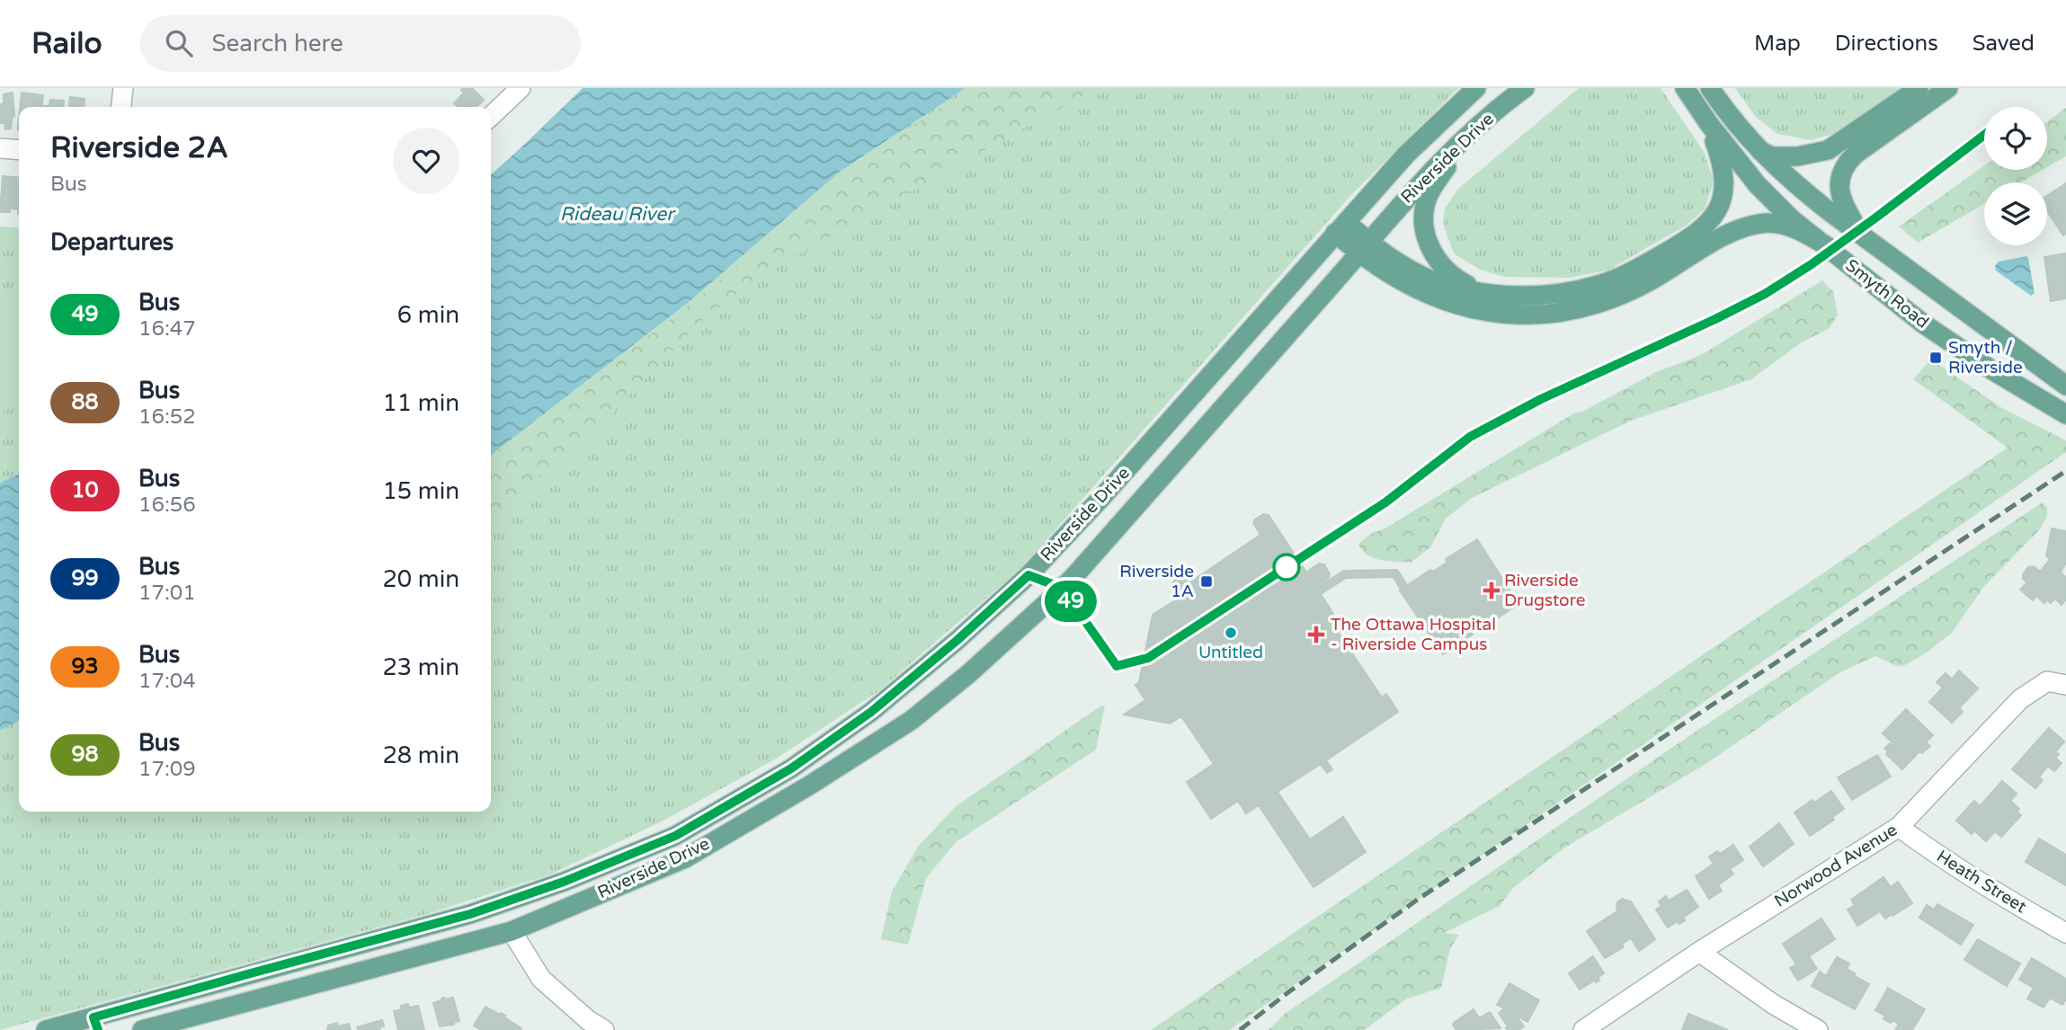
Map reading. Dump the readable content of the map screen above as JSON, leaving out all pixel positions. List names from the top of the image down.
{
  "streets": {
    "main road": ["Riverside Drive", "Smyth Road"],
    "street": ["Norwood Avenue", "Heath Street"]
  },
  "crossings": [
    ["Norwood Avenue", "Heath Street"]
  ],
  "water": ["Rideau River"],
  "places": {
    "transit": ["Smyth / Riverside", "Riverside 1A"],
    "health": ["Riverside Drugstore", "The Ottawa Hospital - Riverside Campus"],
    "other": ["Untitled"]
  },
  "lines": ["bus line 49"],
  "page": {
    "header": "Railo",
    "search": "Search here",
    "nav": ["Map", "Directions", "Saved"],
    "on_map": "49",
    "heading": [
      ["Riverside 2A", "Bus"],
      "Departures"
    ],
    "list": [
      {
        "mark": "49",
        "name": "Bus",
        "note": "16:47",
        "value": "6 min"
      },
      {
        "mark": "88",
        "name": "Bus",
        "note": "16:52",
        "value": "11 min"
      },
      {
        "mark": "10",
        "name": "Bus",
        "note": "16:56",
        "value": "15 min"
      },
      {
        "mark": "99",
        "name": "Bus",
        "note": "17:01",
        "value": "20 min"
      },
      {
        "mark": "93",
        "name": "Bus",
        "note": "17:04",
        "value": "23 min"
      },
      {
        "mark": "98",
        "name": "Bus",
        "note": "17:09",
        "value": "28 min"
      }
    ]
  }
}
